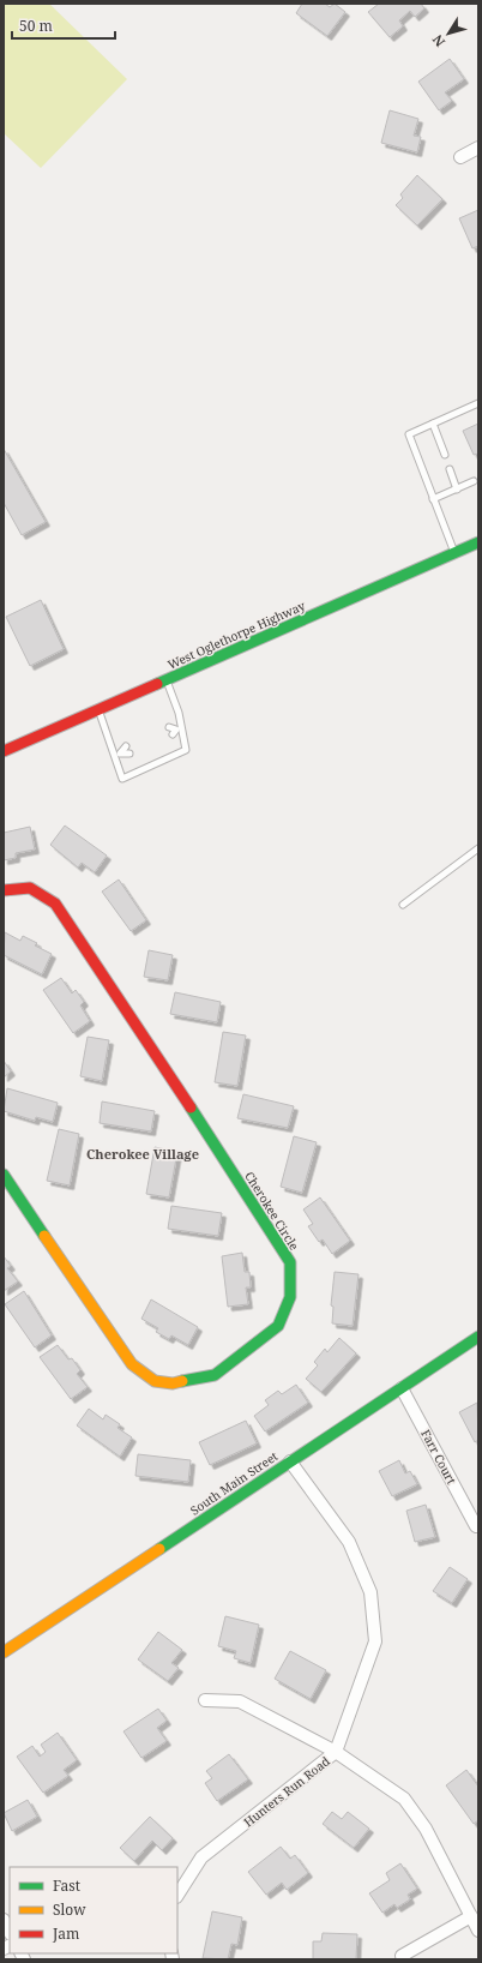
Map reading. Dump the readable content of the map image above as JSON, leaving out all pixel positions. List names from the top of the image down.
{
  "streets": {
    "main road": ["West Oglethorpe Highway", "Cherokee Circle", "South Main Street"],
    "street": ["Farr Court", "Hunters Run Road"]
  },
  "crossings": [
    ["Farr Court", "South Main Street"],
    ["South Main Street", "Hunters Run Road"]
  ],
  "districts": ["Cherokee Village"],
  "legend": ["Fast", "Slow", "Jam"],
  "scale_bar": "50 m",
  "north": "bottom left"
}
